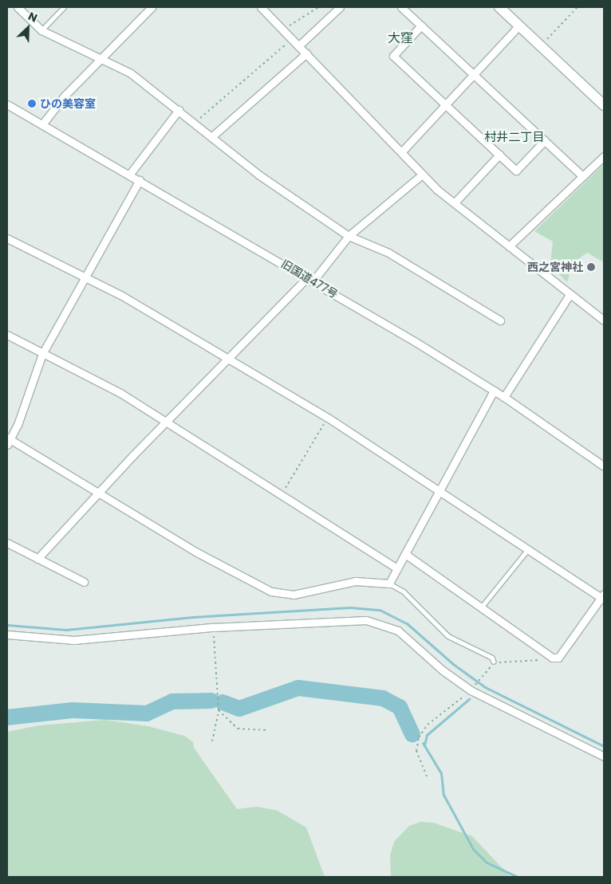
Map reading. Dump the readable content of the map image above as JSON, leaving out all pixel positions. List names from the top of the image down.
{
  "streets": {
    "street": ["旧国道477号"]
  },
  "districts": ["大窪", "村井二丁目"],
  "places": ["ひの美容室", "西之宮神社"],
  "north": "top right"
}
